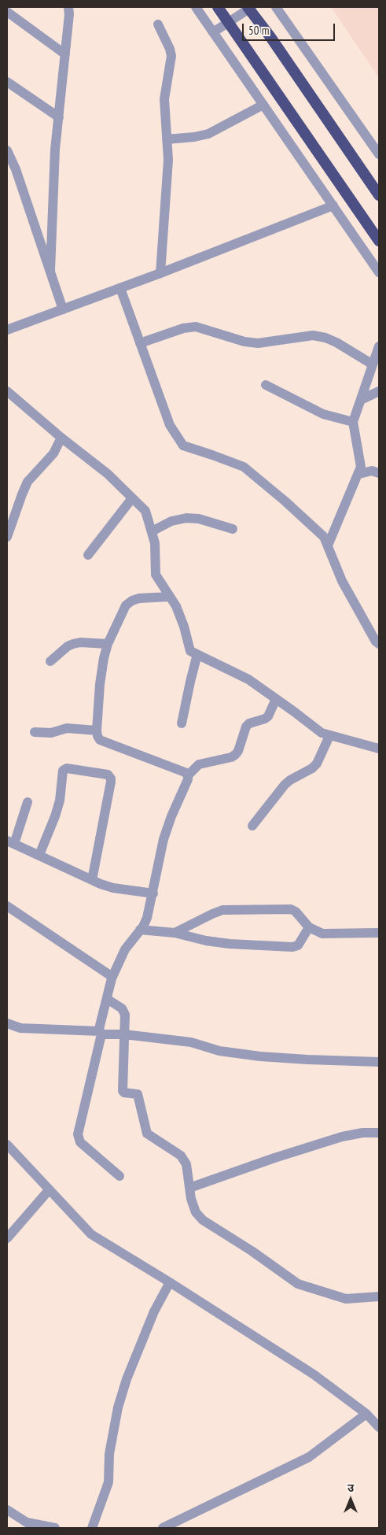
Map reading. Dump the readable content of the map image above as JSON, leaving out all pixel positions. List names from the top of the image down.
{
  "scale_bar": "50 m",
  "north": "top"
}
